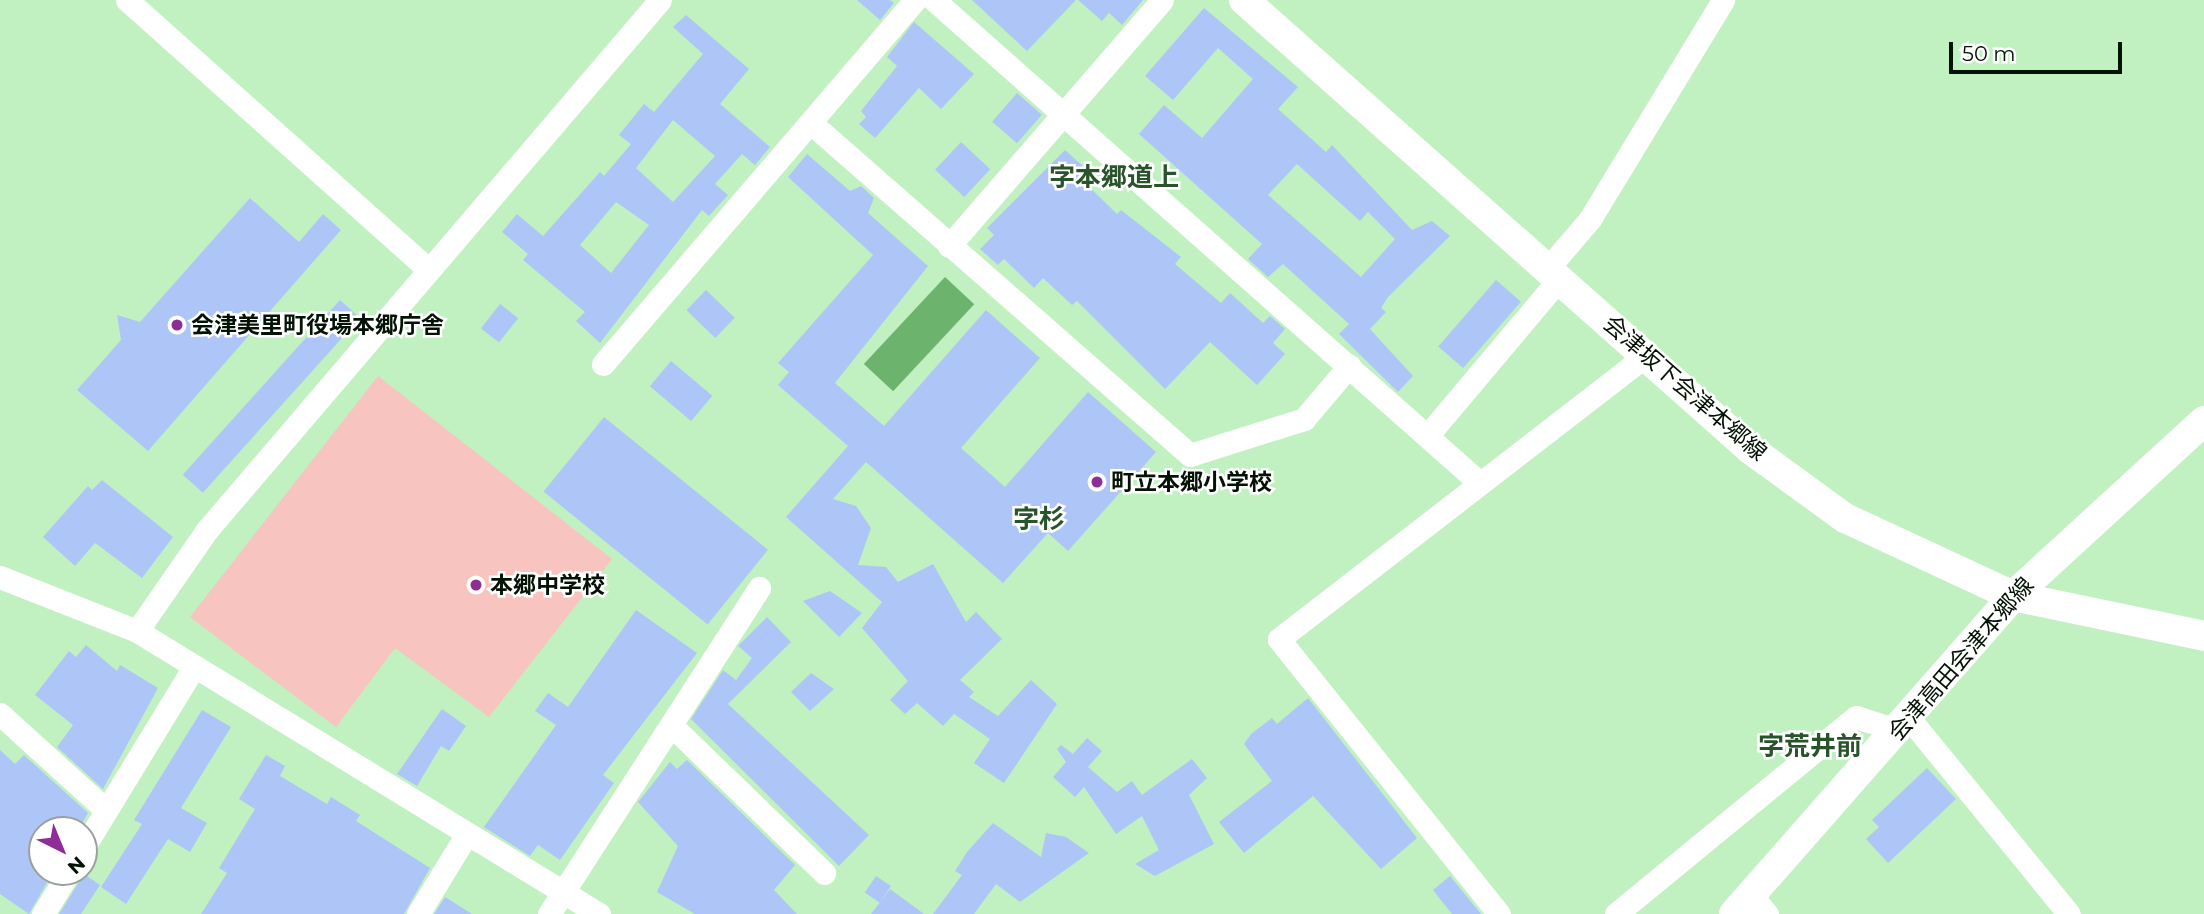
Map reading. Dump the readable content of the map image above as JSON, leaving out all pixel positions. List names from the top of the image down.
{
  "streets": {
    "main road": ["会津坂下会津本郷線", "会津高田会津本郷線"]
  },
  "crossings": [
    ["会津坂下会津本郷線", "会津高田会津本郷線"]
  ],
  "districts": ["字本郷道上", "字杉", "字荒井前"],
  "places": ["会津美里町役場本郷庁舎", "町立本郷小学校", "本郷中学校"],
  "scale_bar": "50 m",
  "north": "bottom right"
}
